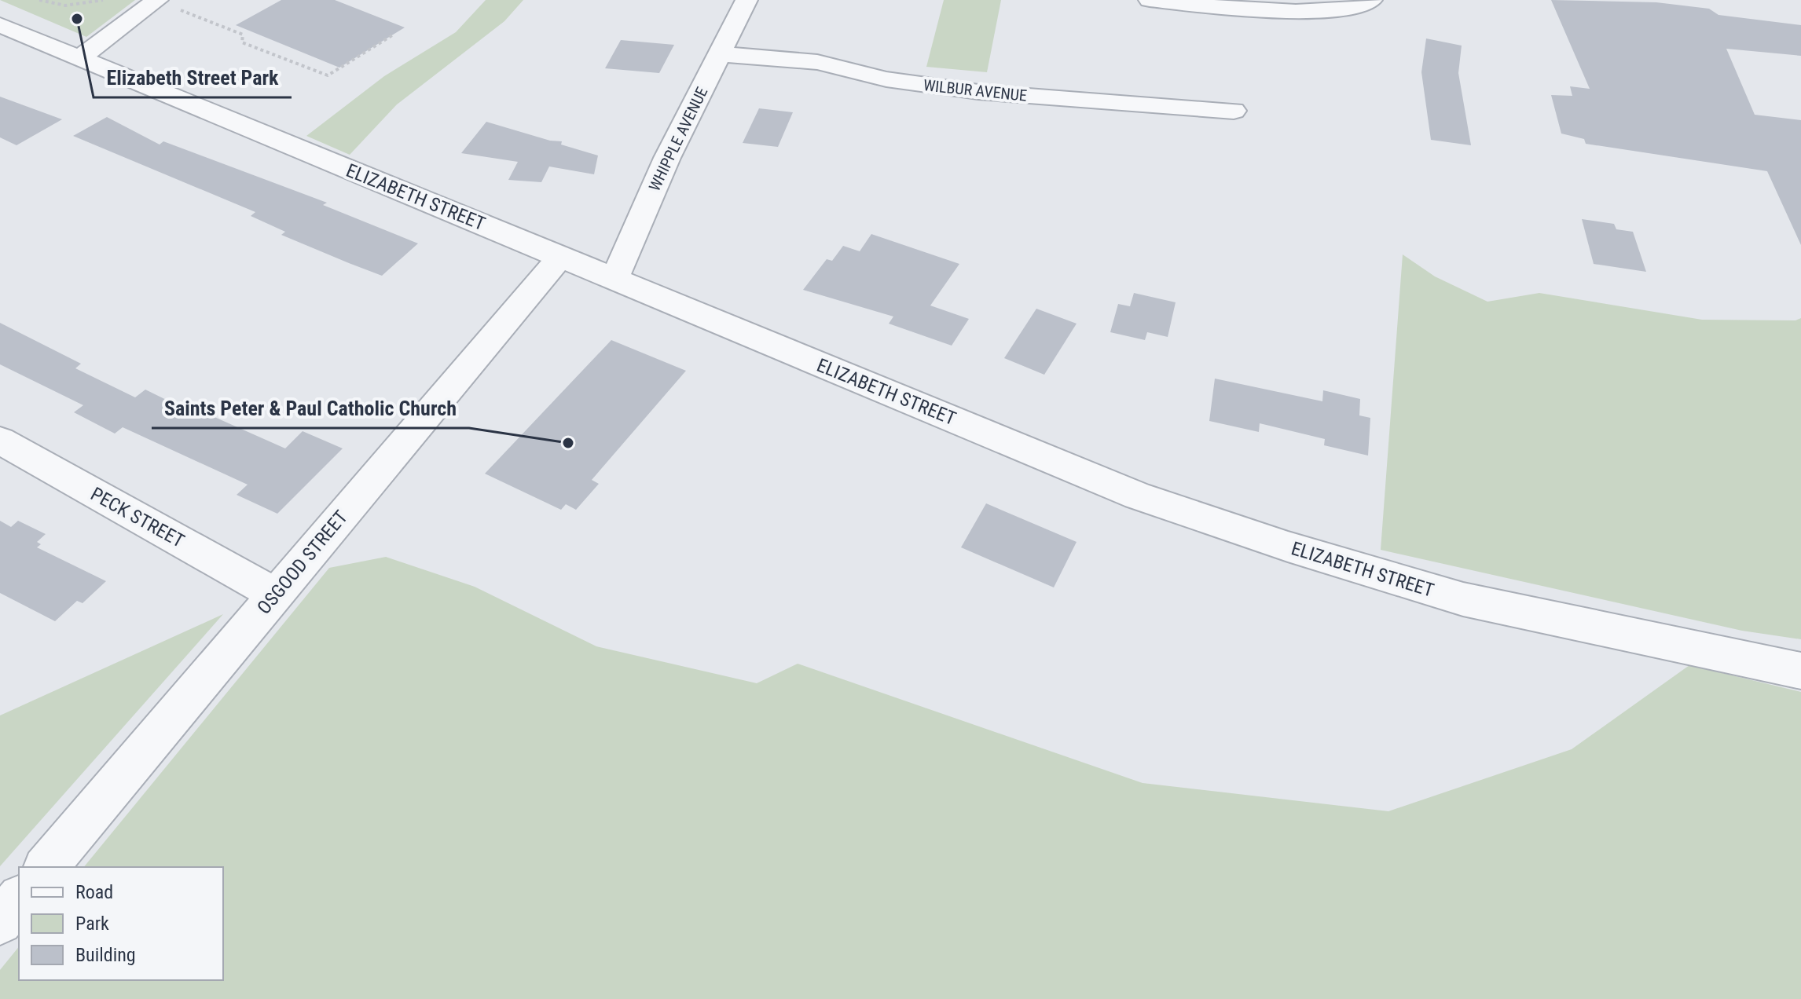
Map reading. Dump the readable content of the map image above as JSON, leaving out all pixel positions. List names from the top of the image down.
{
  "streets": {
    "street": [
      "WILBUR AVENUE",
      "WHIPPLE AVENUE",
      "ELIZABETH STREET",
      "PECK STREET",
      "OSGOOD STREET"
    ]
  },
  "crossings": [
    ["WILBUR AVENUE", "WHIPPLE AVENUE"],
    ["WHIPPLE AVENUE", "ELIZABETH STREET"],
    ["ELIZABETH STREET", "OSGOOD STREET"],
    ["PECK STREET", "OSGOOD STREET"]
  ],
  "places": ["Elizabeth Street Park", "Saints Peter & Paul Catholic Church"],
  "legend": ["Road", "Park", "Building"]
}
